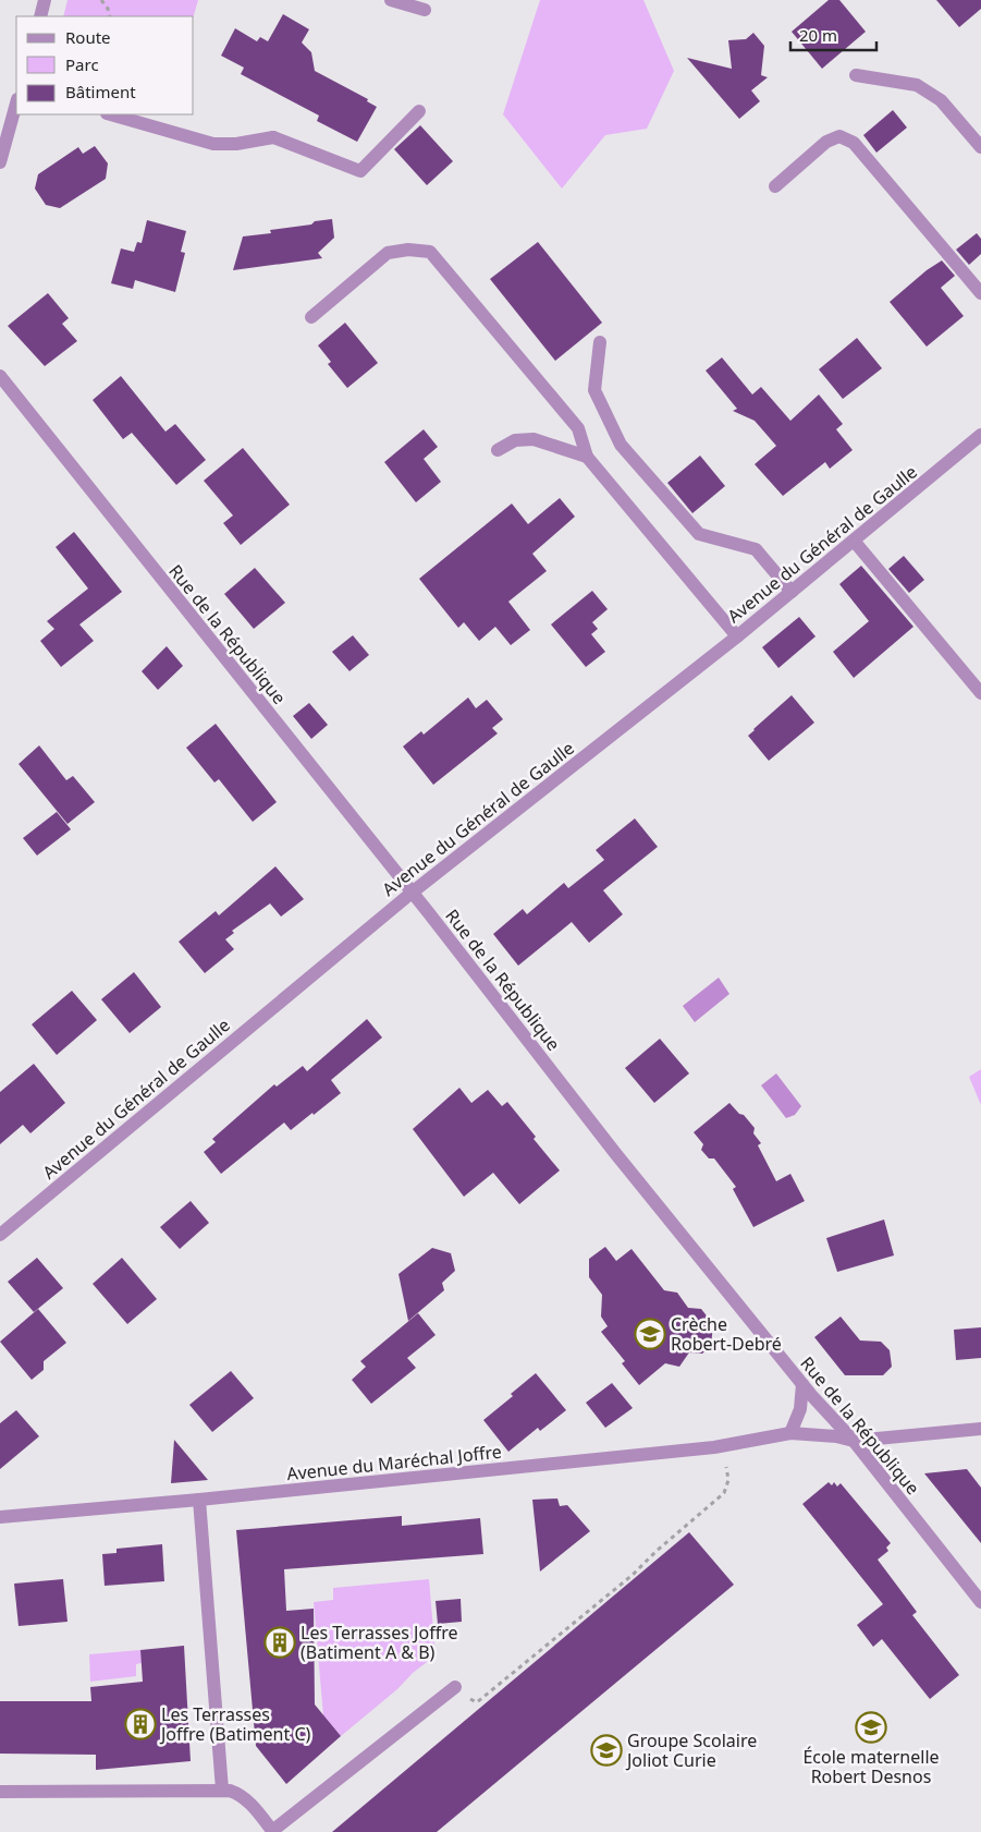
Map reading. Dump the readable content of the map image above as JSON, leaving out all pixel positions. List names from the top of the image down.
{
  "streets": {
    "street": ["Avenue du Général de Gaulle", "Rue de la République", "Avenue du Maréchal Joffre"]
  },
  "crossings": [
    ["Avenue du Général de Gaulle", "Rue de la République"],
    ["Rue de la République", "Avenue du Maréchal Joffre"]
  ],
  "places": {
    "school or university": ["Crèche Robert-Debré", "École maternelle Robert Desnos", "Groupe Scolaire Joliot Curie"],
    "building": ["Les Terrasses Joffre (Batiment A & B)", "Les Terrasses Joffre (Batiment C)"]
  },
  "legend": ["Route", "Parc", "Bâtiment"],
  "scale_bar": "20 m"
}
